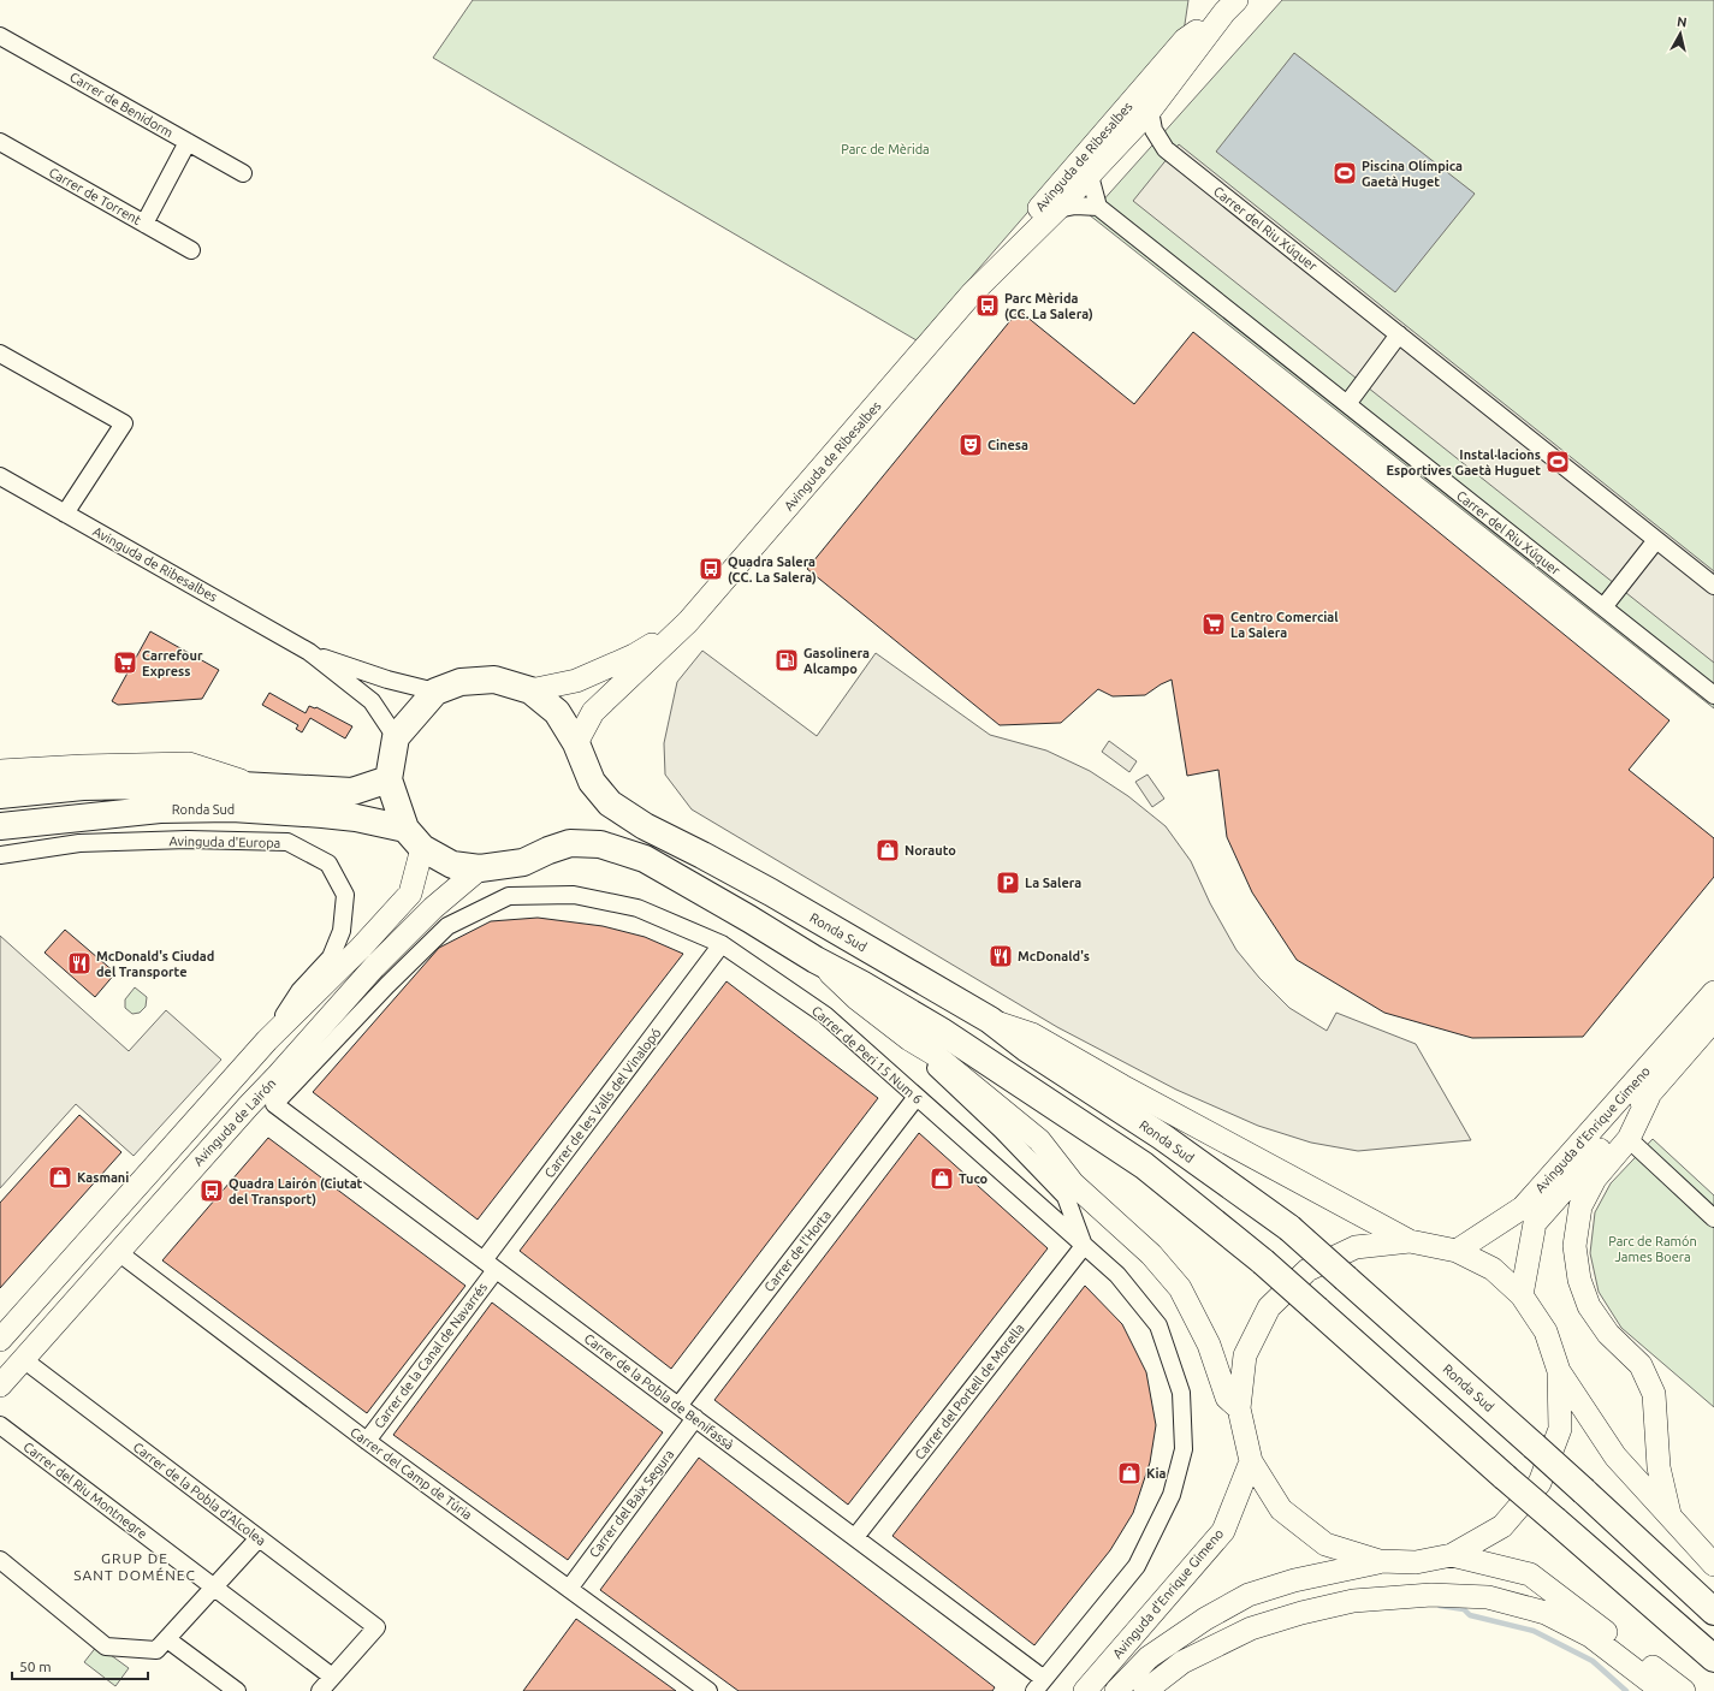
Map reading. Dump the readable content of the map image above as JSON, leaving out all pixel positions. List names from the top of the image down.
{
  "streets": {
    "main road": [
      "Avinguda de Ribesalbes",
      "Ronda Sud",
      "Avinguda de Lairón",
      "Avinguda d'Enrique Gimeno"
    ],
    "street": [
      "Carrer de Benidorm",
      "Carrer de Torrent",
      "Carrer del Riu Xúquer",
      "Avinguda d'Europa",
      "Carrer de Peri 15 Num 6",
      "Carrer de les Valls del Vinalopó",
      "Carrer de l'Horta",
      "Carrer de la Canal de Navarrés",
      "Carrer de la Pobla de Benifassà",
      "Carrer del Portell de Morella",
      "Carrer del Camp de Túria",
      "Carrer del Riu Montnegre",
      "Carrer de la Pobla d'Alcolea",
      "Carrer del Baix Segura"
    ]
  },
  "crossings": [
    ["Avinguda de Ribesalbes", "Carrer del Riu Xúquer"],
    ["Avinguda de Ribesalbes", "Ronda Sud"],
    ["Carrer de Peri 15 Num 6", "Carrer de les Valls del Vinalopó"],
    ["Carrer de Peri 15 Num 6", "Avinguda de Lairón"],
    ["Carrer de Peri 15 Num 6", "Carrer de l'Horta"],
    ["Carrer de Peri 15 Num 6", "Carrer del Portell de Morella"],
    ["Carrer de les Valls del Vinalopó", "Carrer de la Canal de Navarrés"],
    ["Carrer de les Valls del Vinalopó", "Carrer de la Pobla de Benifassà"],
    ["Avinguda de Lairón", "Carrer de la Pobla de Benifassà"],
    ["Avinguda de Lairón", "Carrer del Camp de Túria"],
    ["Avinguda de Lairón", "Carrer de la Pobla d'Alcolea"],
    ["Carrer de l'Horta", "Carrer de la Pobla de Benifassà"],
    ["Carrer de la Canal de Navarrés", "Carrer de la Pobla de Benifassà"],
    ["Carrer de la Canal de Navarrés", "Carrer del Camp de Túria"],
    ["Carrer de la Pobla de Benifassà", "Carrer del Portell de Morella"],
    ["Carrer de la Pobla de Benifassà", "Carrer del Baix Segura"],
    ["Carrer del Camp de Túria", "Carrer del Baix Segura"],
    ["Carrer del Riu Montnegre", "Carrer de la Pobla d'Alcolea"]
  ],
  "districts": ["GRUP DE SANT DOMÉNEC"],
  "parks": ["Parc de Mèrida", "Parc de Ramón James Boera"],
  "places": {
    "sports": ["Piscina Olímpica Gaetà Huget", "Instal·lacions Esportives Gaetà Huguet"],
    "bus stop": ["Parc Mèrida (CC. La Salera)", "Quadra Salera (CC. La Salera)", "Quadra Lairón (Ciutat del Transport)"],
    "theatre": ["Cinesa"],
    "supermarket": ["Centro Comercial La Salera", "Carrefour Express"],
    "fuel station": ["Gasolinera Alcampo"],
    "shop": [
      "Norauto",
      "Kasmani",
      "Tuco",
      "Kia"
    ],
    "parking": ["La Salera"],
    "restaurant": ["McDonald's", "McDonald's Ciudad del Transporte"]
  },
  "scale_bar": "50 m",
  "north": "top"
}
